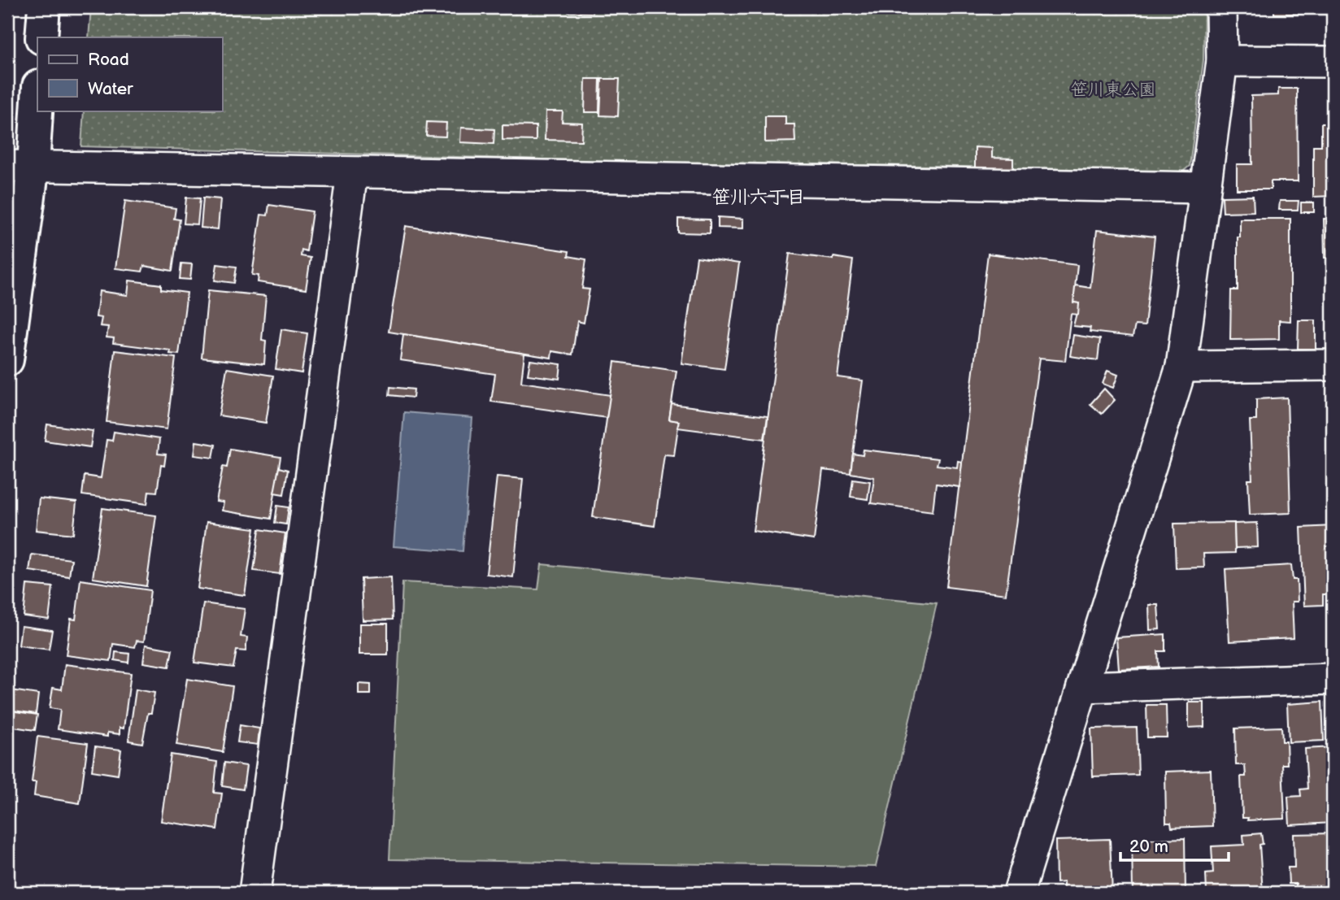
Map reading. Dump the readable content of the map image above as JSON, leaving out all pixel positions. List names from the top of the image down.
{
  "districts": ["笹川六丁目"],
  "parks": ["笹川東公園"],
  "legend": ["Road", "Water"],
  "scale_bar": "20 m"
}
